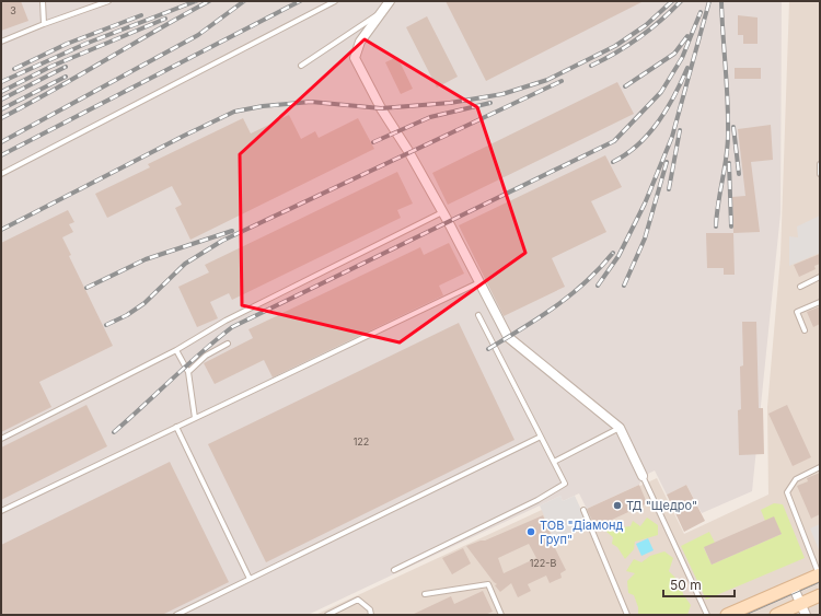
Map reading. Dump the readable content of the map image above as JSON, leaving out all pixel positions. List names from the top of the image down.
{
  "places": ["ТД \"Щедро\"", "ТОВ \"Діамонд Груп\""],
  "house_numbers": ["3", "122", "122-В"],
  "scale_bar": "50 m"
}
